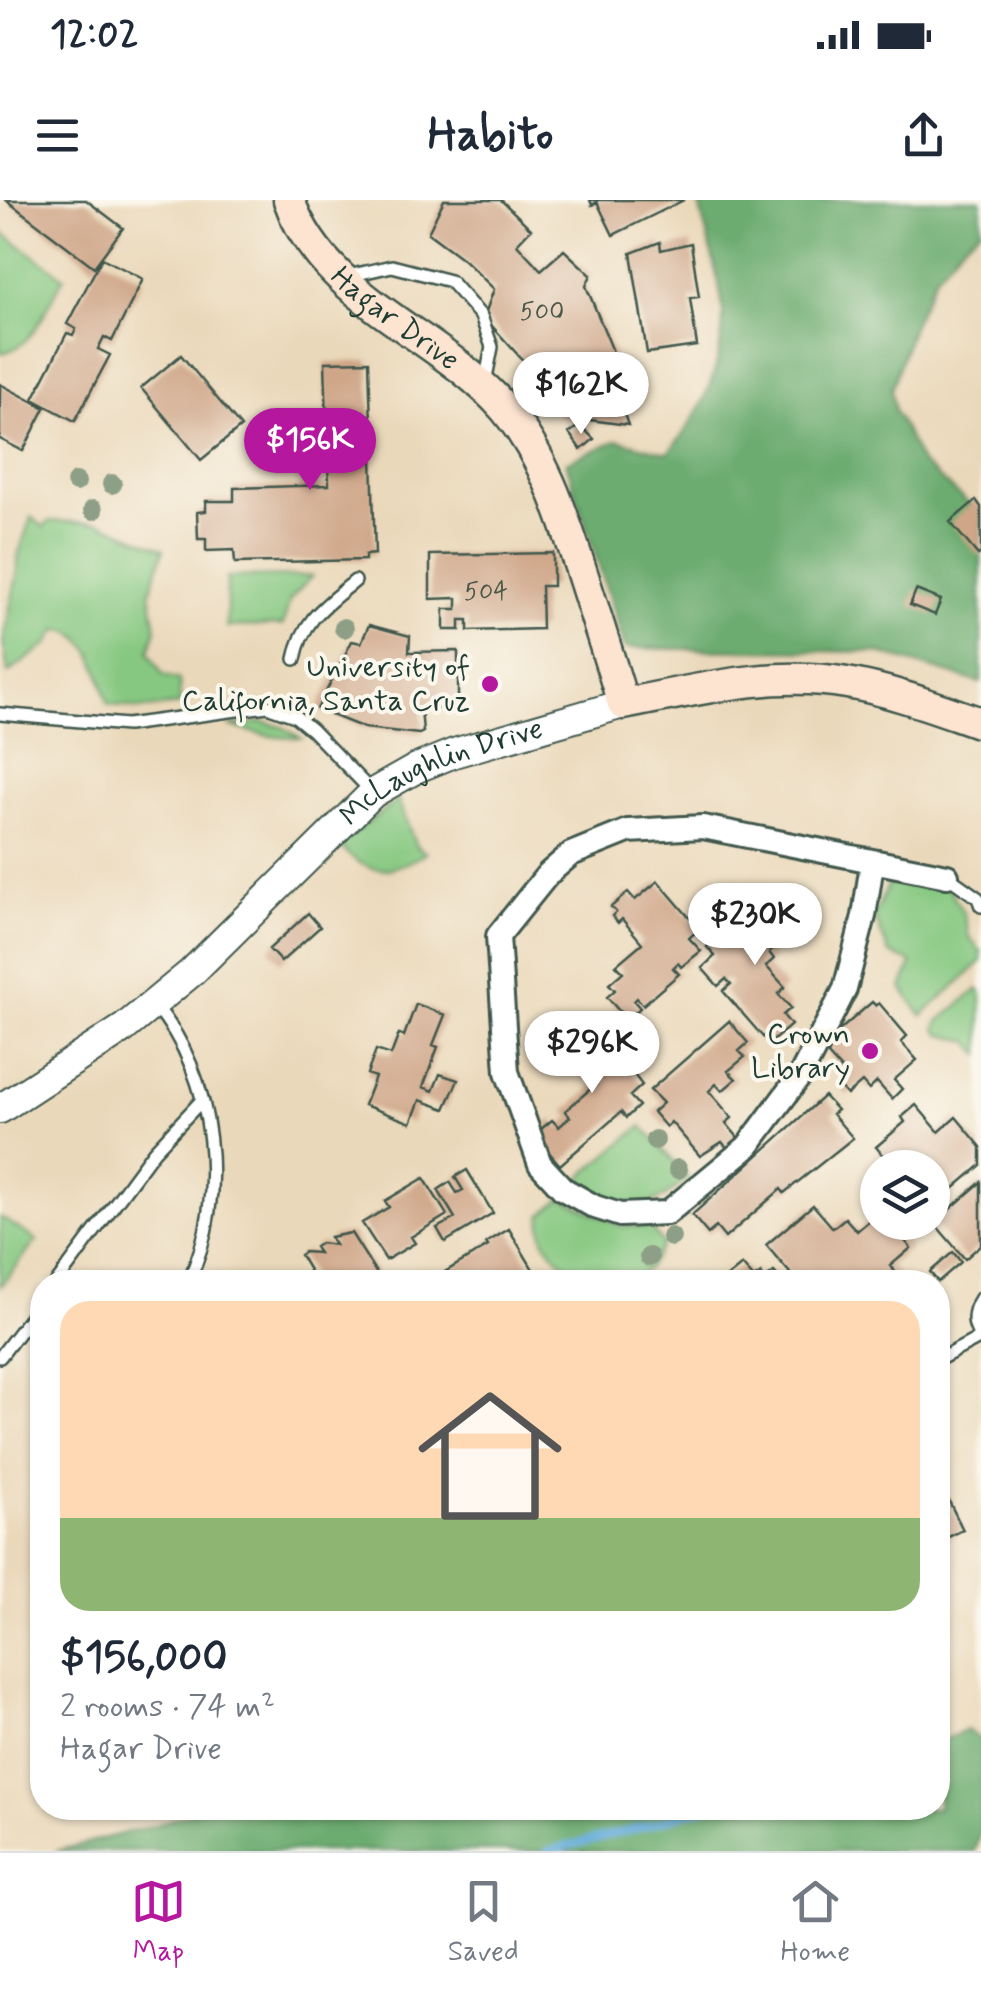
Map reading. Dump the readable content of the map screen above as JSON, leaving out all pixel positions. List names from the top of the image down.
{
  "streets": {
    "main road": ["Hagar Drive", "McLaughlin Drive"]
  },
  "crossings": [
    ["Hagar Drive", "McLaughlin Drive"]
  ],
  "places": ["University of California, Santa Cruz", "Crown Library"],
  "house_numbers": ["500", "504"],
  "page": {
    "status": "12:02",
    "header": "Habito",
    "price": [
      "$162K",
      "$156K",
      "$230K",
      "$296K"
    ],
    "list": [
      {
        "name": "$156,000",
        "note": "2 rooms · 74 m² · Hagar Drive"
      }
    ],
    "tabs": ["Map", "Saved", "Home"]
  }
}
